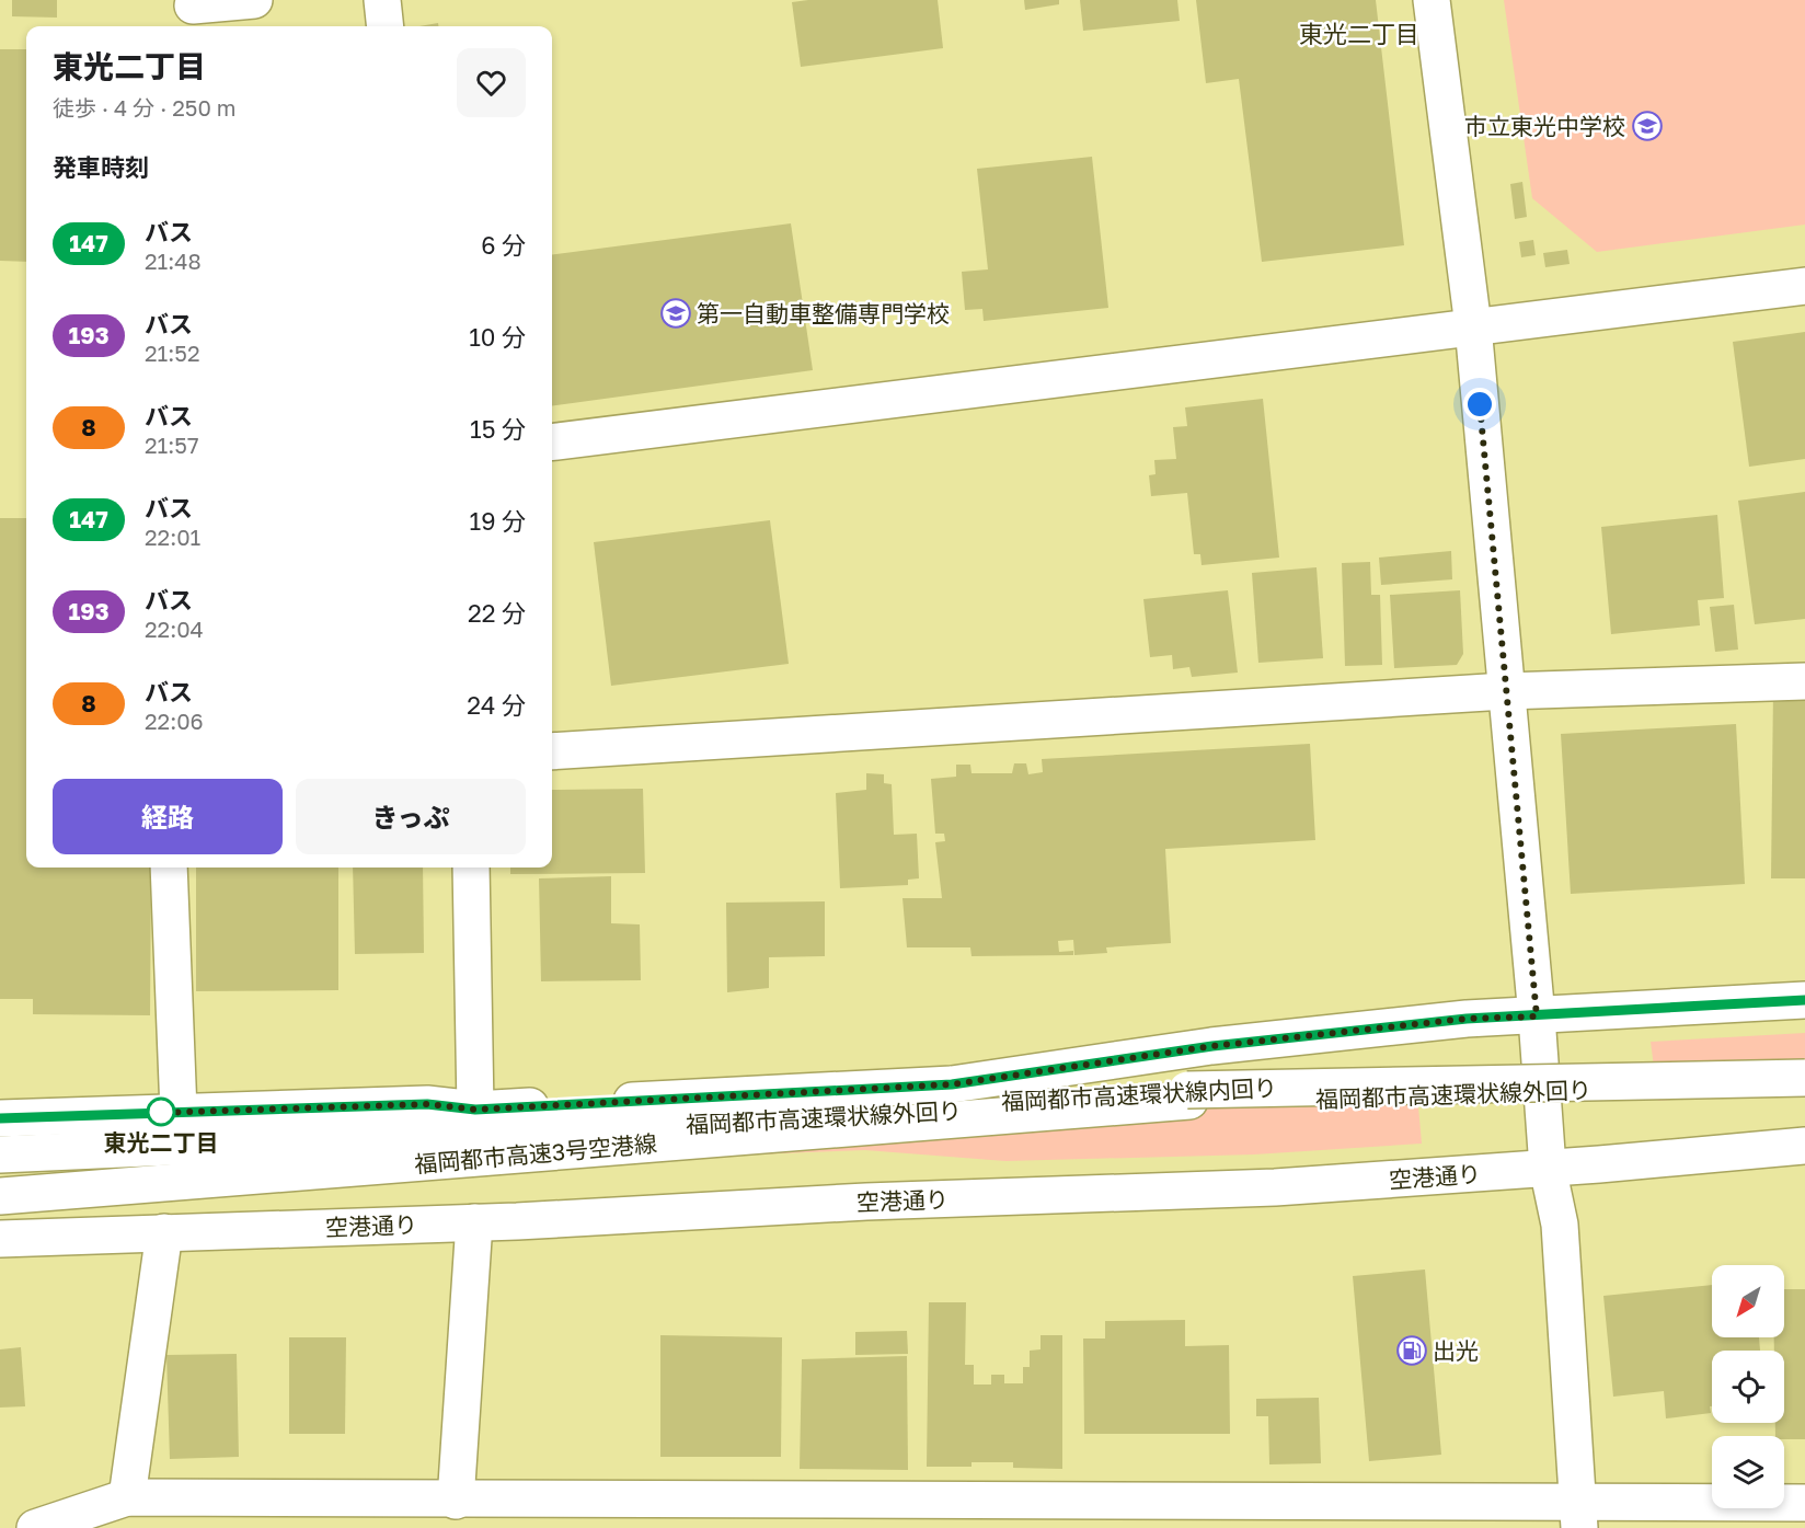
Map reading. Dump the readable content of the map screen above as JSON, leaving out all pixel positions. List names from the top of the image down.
{
  "streets": {
    "main road": [
      "福岡都市高速環状線内回り",
      "福岡都市高速環状線外回り",
      "福岡都市高速3号空港線",
      "空港通り"
    ]
  },
  "crossings": [
    ["福岡都市高速環状線内回り", "福岡都市高速環状線外回り"],
    ["福岡都市高速環状線内回り", "福岡都市高速3号空港線"],
    ["福岡都市高速環状線外回り", "福岡都市高速3号空港線"]
  ],
  "districts": ["東光二丁目"],
  "places": {
    "school or university": ["市立東光中学校", "第一自動車整備専門学校"],
    "other": ["東光二丁目"],
    "fuel station": ["出光"]
  },
  "lines": ["bus line 147"],
  "north": "bottom left",
  "page": {
    "heading": [
      ["東光二丁目", "徒歩 · 4 分 · 250 m"],
      "発車時刻"
    ],
    "list": [
      {
        "mark": "147",
        "name": "バス",
        "note": "21:48",
        "value": "6 分"
      },
      {
        "mark": "193",
        "name": "バス",
        "note": "21:52",
        "value": "10 分"
      },
      {
        "mark": "8",
        "name": "バス",
        "note": "21:57",
        "value": "15 分"
      },
      {
        "mark": "147",
        "name": "バス",
        "note": "22:01",
        "value": "19 分"
      },
      {
        "mark": "193",
        "name": "バス",
        "note": "22:04",
        "value": "22 分"
      },
      {
        "mark": "8",
        "name": "バス",
        "note": "22:06",
        "value": "24 分"
      }
    ],
    "buttons": ["経路", "きっぷ"]
  }
}
